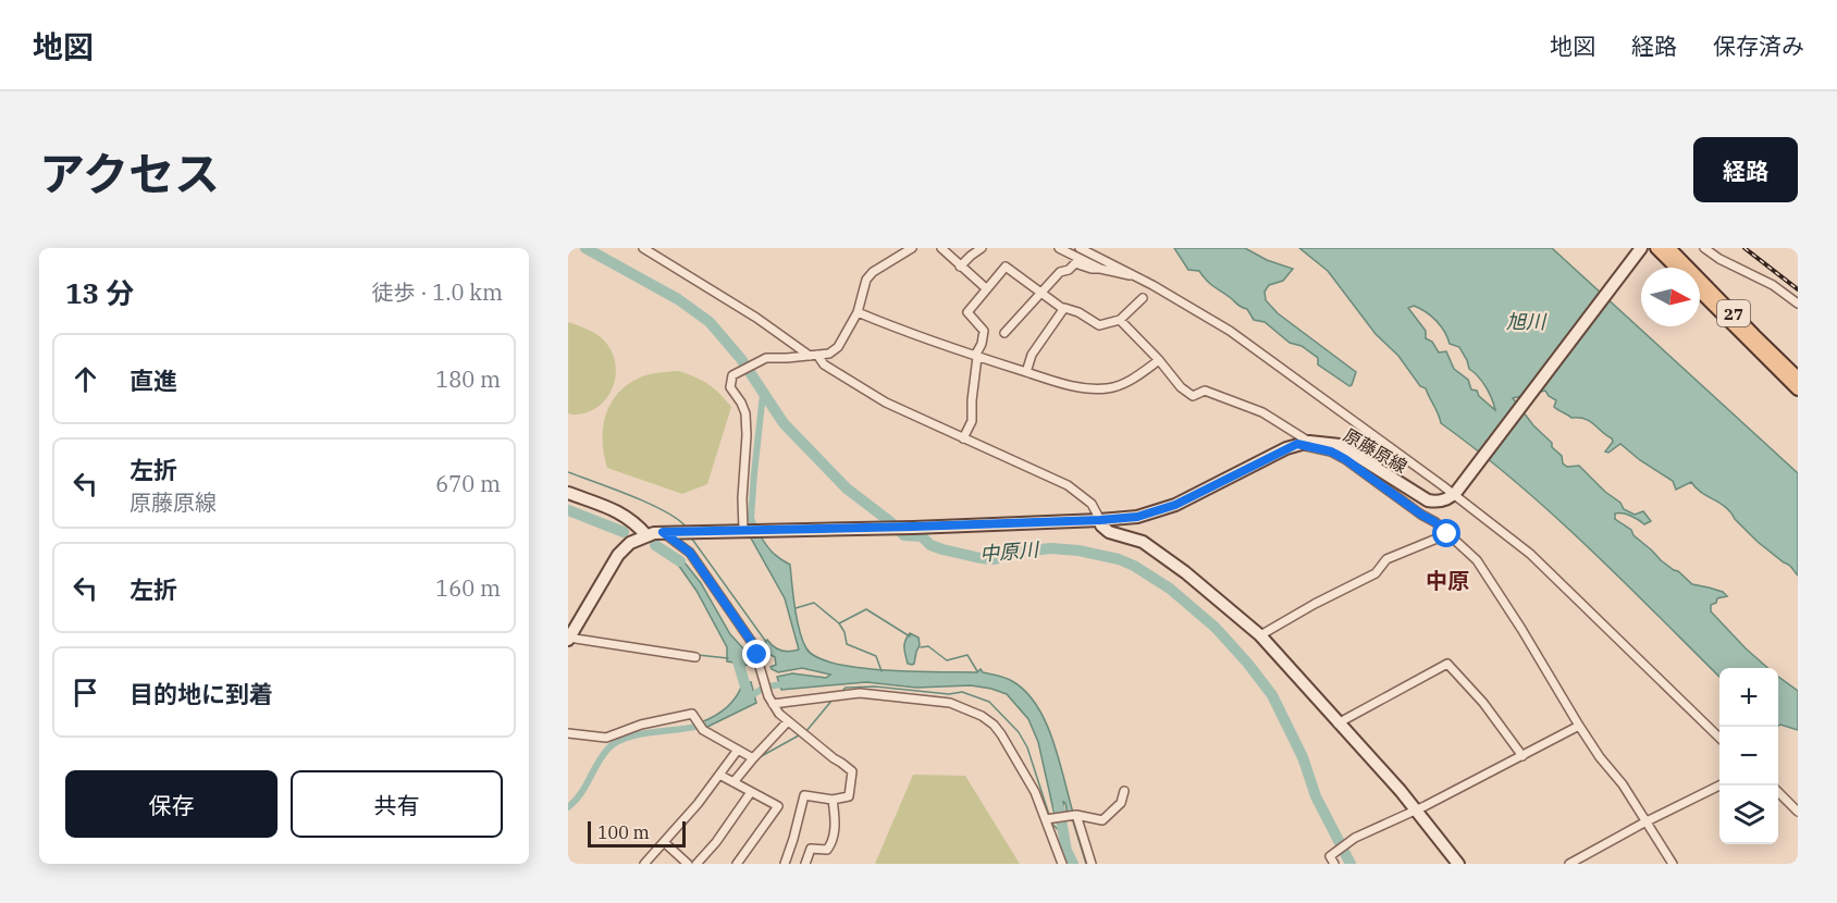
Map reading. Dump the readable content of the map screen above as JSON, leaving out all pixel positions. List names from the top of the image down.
{
  "streets": {
    "main road": ["27", "原藤原線"]
  },
  "districts": ["中原"],
  "water": ["旭川", "中原川"],
  "scale_bar": "100 m",
  "north": "right",
  "page": {
    "header": "地図",
    "nav": ["地図", "経路", "保存済み"],
    "title": "アクセス",
    "buttons": [
      "経路",
      ["保存", "共有"]
    ],
    "heading": ["13 分", "徒歩 · 1.0 km"],
    "list": [
      ["直進", "180 m"],
      ["左折", "原藤原線", "670 m"],
      ["左折", "160 m"],
      "目的地に到着"
    ],
    "map_buttons": ["+", "−"],
    "scale": "100 m"
  }
}
